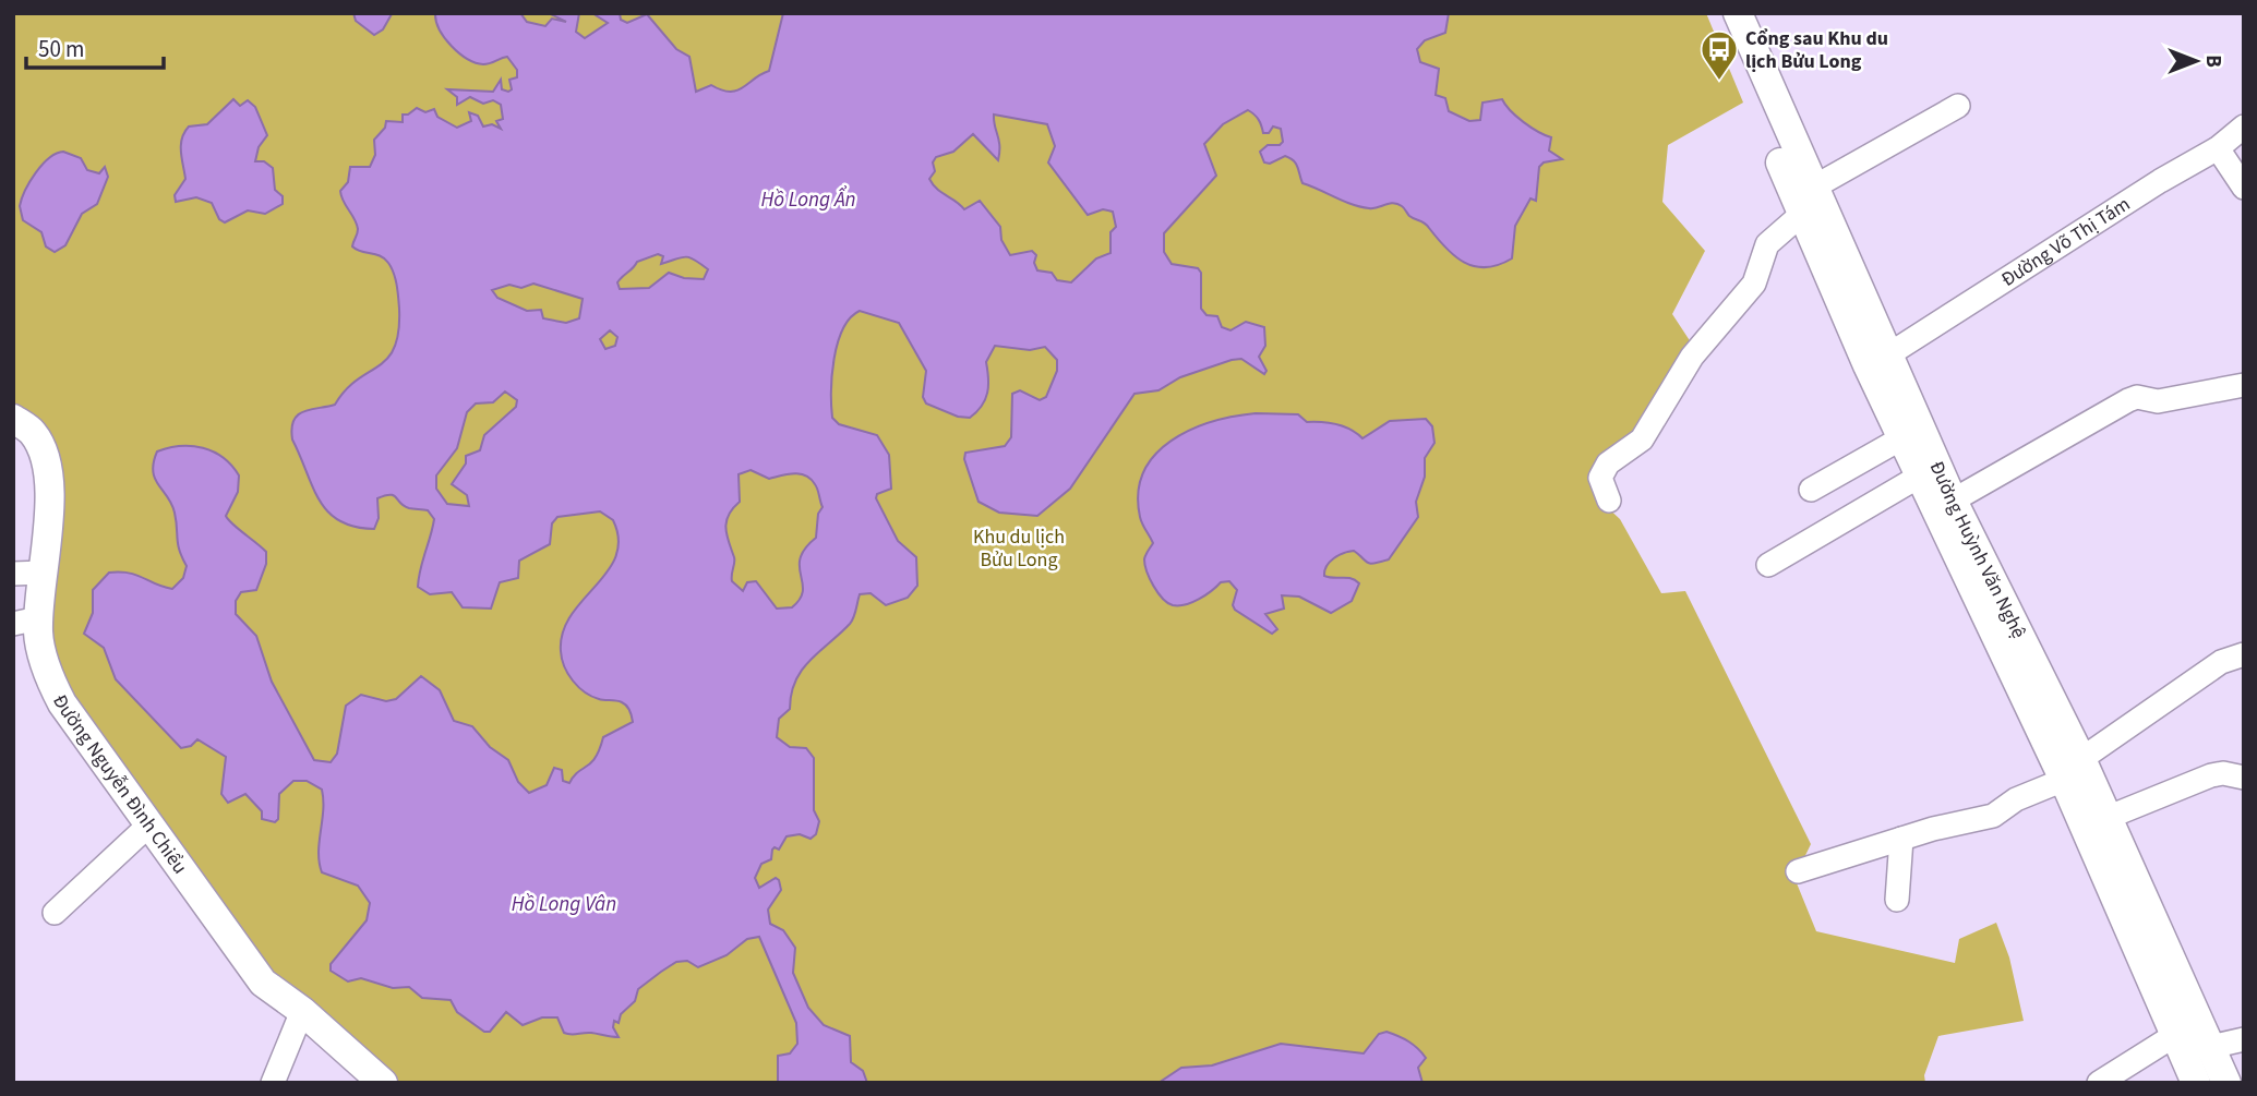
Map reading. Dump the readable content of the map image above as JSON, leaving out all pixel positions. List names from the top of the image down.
{
  "streets": {
    "main road": ["Đường Huỳnh Văn Nghệ", "Đường Nguyễn Đình Chiểu"],
    "street": ["Đường Võ Thị Tám"]
  },
  "crossings": [
    ["Đường Võ Thị Tám", "Đường Huỳnh Văn Nghệ"]
  ],
  "water": ["Hồ Long Ẩn", "Hồ Long Vân"],
  "parks": ["Khu du lịch Bửu Long"],
  "places": {
    "bus stop": ["Cổng sau Khu du lịch Bửu Long"]
  },
  "scale_bar": "50 m",
  "north": "right"
}
